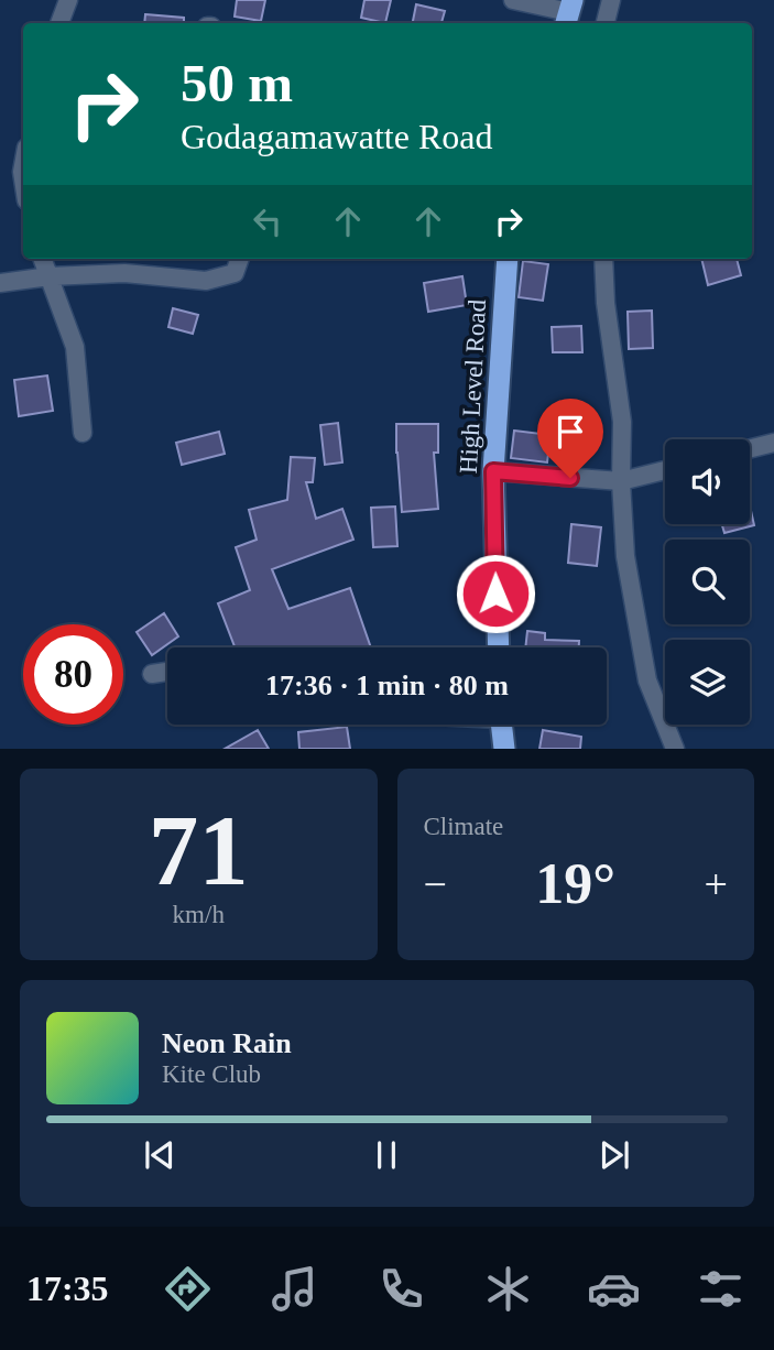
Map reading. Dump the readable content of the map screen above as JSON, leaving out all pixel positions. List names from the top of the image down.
{
  "streets": {
    "highway": ["High Level Road"]
  },
  "page": {
    "turn": ["50 m", "Godagamawatte Road"],
    "limit": "80",
    "trip": "17:36 · 1 min · 80 m",
    "tile": [
      ["71", "km/h"],
      "Climate"
    ],
    "heat": ["−", "19°", "+"],
    "song": ["Neon Rain", "Kite Club"],
    "tabs": "17:35"
  }
}
